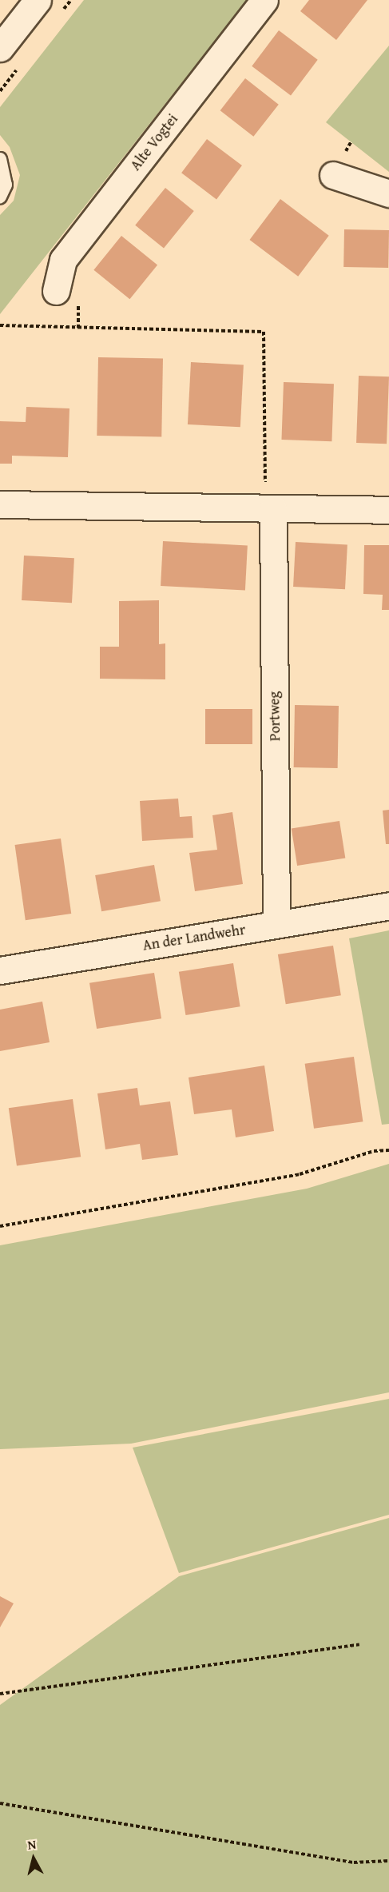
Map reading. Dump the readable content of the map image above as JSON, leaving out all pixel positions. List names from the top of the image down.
{
  "streets": {
    "street": ["Alte Vogtei", "Portweg", "An der Landwehr"]
  },
  "crossings": [
    ["Portweg", "An der Landwehr"]
  ],
  "north": "top"
}
